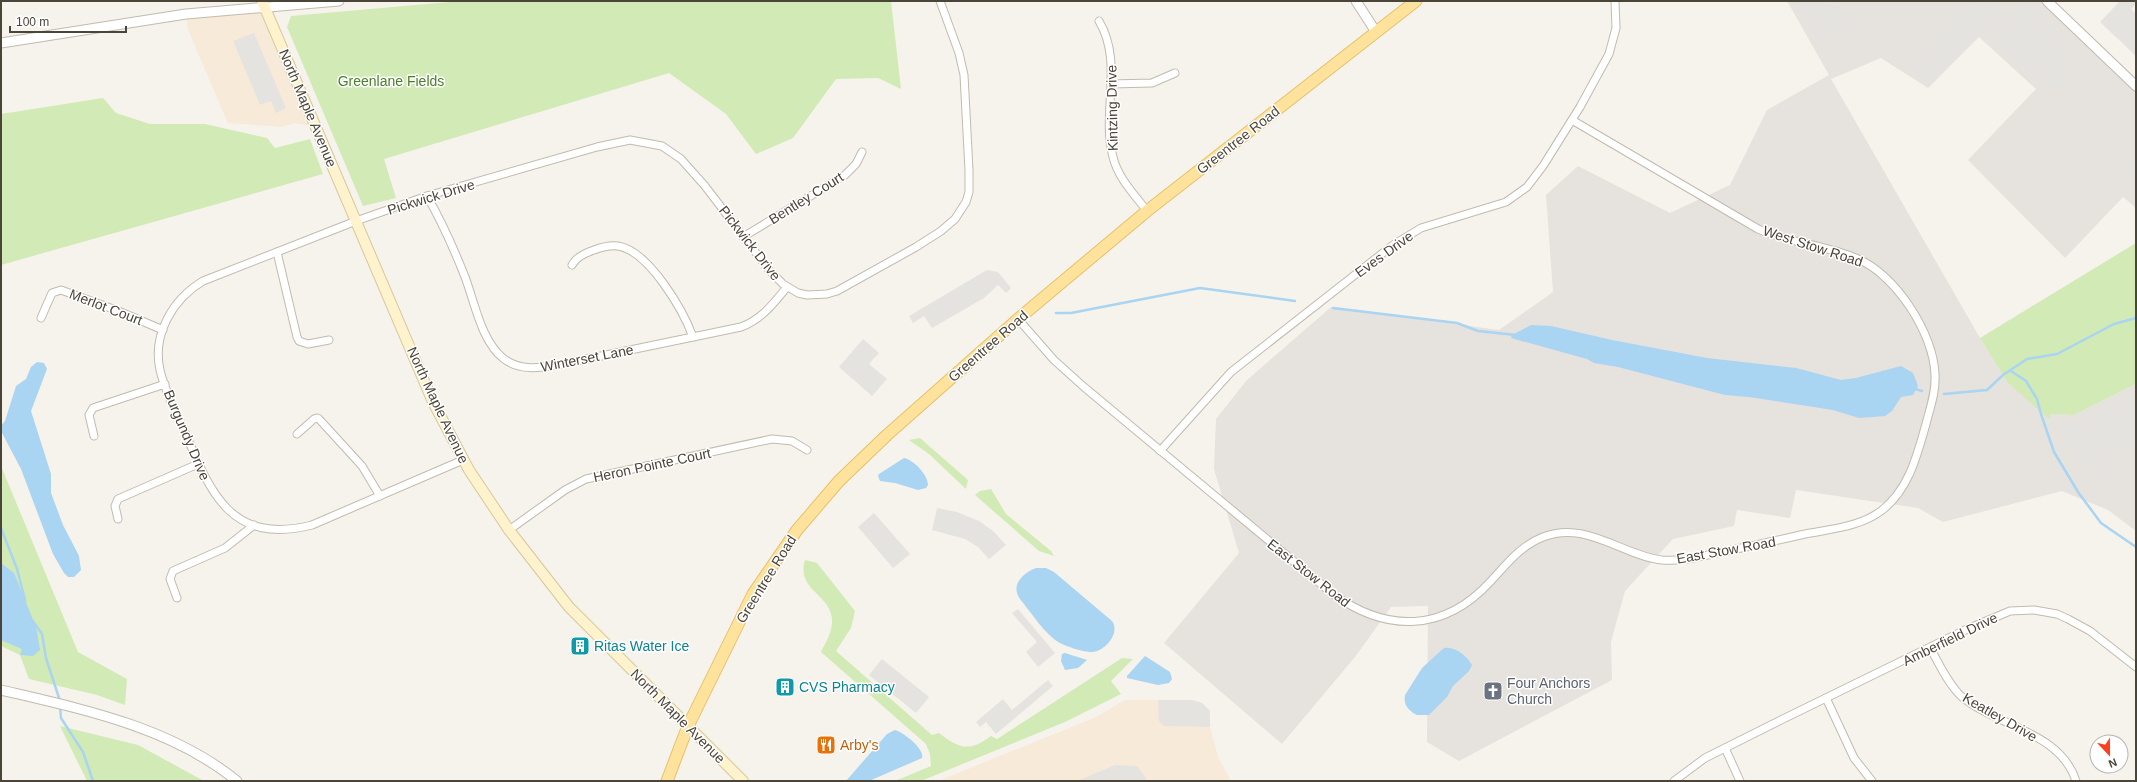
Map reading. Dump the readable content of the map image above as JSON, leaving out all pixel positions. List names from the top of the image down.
{
  "streets": {
    "main road": ["North Maple Avenue", "Greentree Road"],
    "street": [
      "Kintzing Drive",
      "Pickwick Drive",
      "Bentley Court",
      "West Stow Road",
      "Eves Drive",
      "Merlot Court",
      "Winterset Lane",
      "Burgundy Drive",
      "Heron Pointe Court",
      "East Stow Road",
      "Amberfield Drive",
      "Keatley Drive"
    ]
  },
  "crossings": [
    ["North Maple Avenue", "Greentree Road"],
    ["North Maple Avenue", "Pickwick Drive"],
    ["North Maple Avenue", "Burgundy Drive"],
    ["North Maple Avenue", "Heron Pointe Court"],
    ["Kintzing Drive", "Greentree Road"],
    ["Greentree Road", "East Stow Road"],
    ["Pickwick Drive", "Bentley Court"],
    ["Pickwick Drive", "Winterset Lane"],
    ["Pickwick Drive", "Burgundy Drive"],
    ["West Stow Road", "Eves Drive"],
    ["West Stow Road", "East Stow Road"],
    ["Eves Drive", "East Stow Road"],
    ["Merlot Court", "Burgundy Drive"],
    ["Amberfield Drive", "Keatley Drive"]
  ],
  "parks": ["Greenlane Fields"],
  "places": {
    "building": ["Ritas Water Ice", "CVS Pharmacy"],
    "church": ["Four Anchors Church"],
    "restaurant": ["Arby's"]
  },
  "scale_bar": "100 m",
  "north": "bottom"
}
